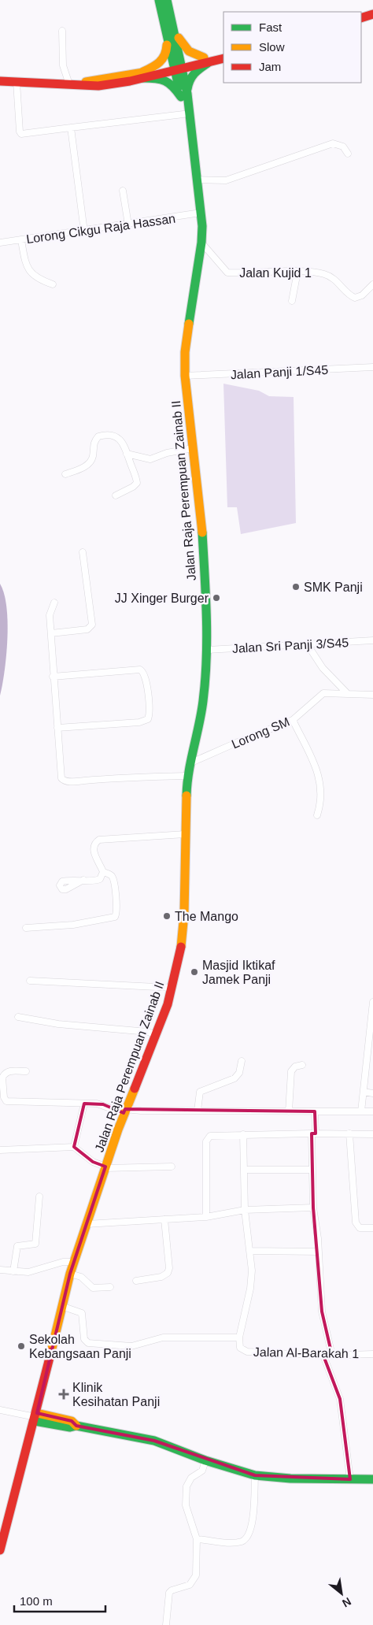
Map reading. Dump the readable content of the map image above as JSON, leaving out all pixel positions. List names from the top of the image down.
{
  "streets": {
    "main road": ["Jalan Raja Perempuan Zainab II"],
    "street": [
      "Lorong Cikgu Raja Hassan",
      "Jalan Kujid 1",
      "Jalan Panji 1/S45",
      "Jalan Sri Panji 3/S45",
      "Lorong SM",
      "Jalan Al-Barakah 1"
    ]
  },
  "crossings": [
    ["Lorong Cikgu Raja Hassan", "Jalan Raja Perempuan Zainab II"],
    ["Jalan Kujid 1", "Jalan Raja Perempuan Zainab II"],
    ["Jalan Panji 1/S45", "Jalan Raja Perempuan Zainab II"],
    ["Jalan Raja Perempuan Zainab II", "Jalan Sri Panji 3/S45"],
    ["Jalan Raja Perempuan Zainab II", "Lorong SM"]
  ],
  "places": {
    "other": [
      "SMK Panji",
      "JJ Xinger Burger",
      "The Mango",
      "Masjid Iktikaf Jamek Panji",
      "Sekolah Kebangsaan Panji"
    ],
    "health": ["Klinik Kesihatan Panji"]
  },
  "legend": ["Fast", "Slow", "Jam"],
  "scale_bar": "100 m",
  "north": "bottom right"
}
